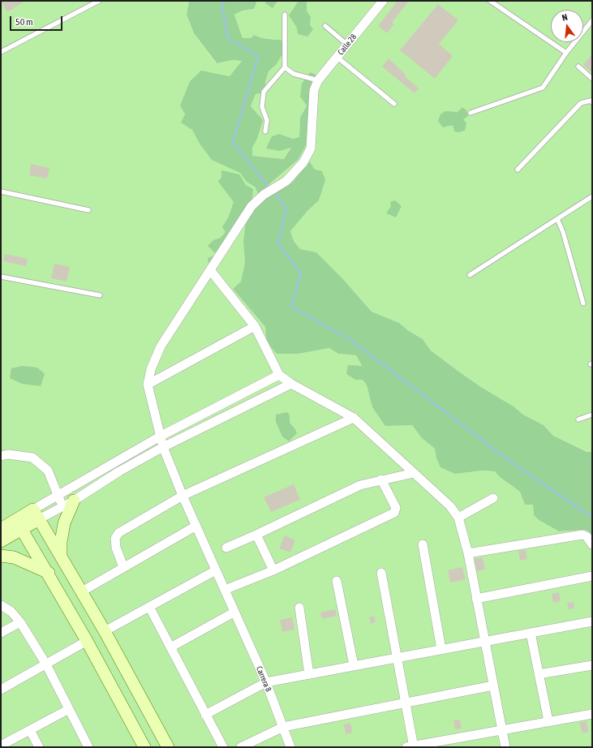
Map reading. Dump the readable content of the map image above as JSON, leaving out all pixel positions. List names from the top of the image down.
{
  "streets": {
    "street": ["Calle 28", "Carrera 8"]
  },
  "crossings": [
    ["Calle 28", "Carrera 8"]
  ],
  "scale_bar": "50 m",
  "north": "top"
}
